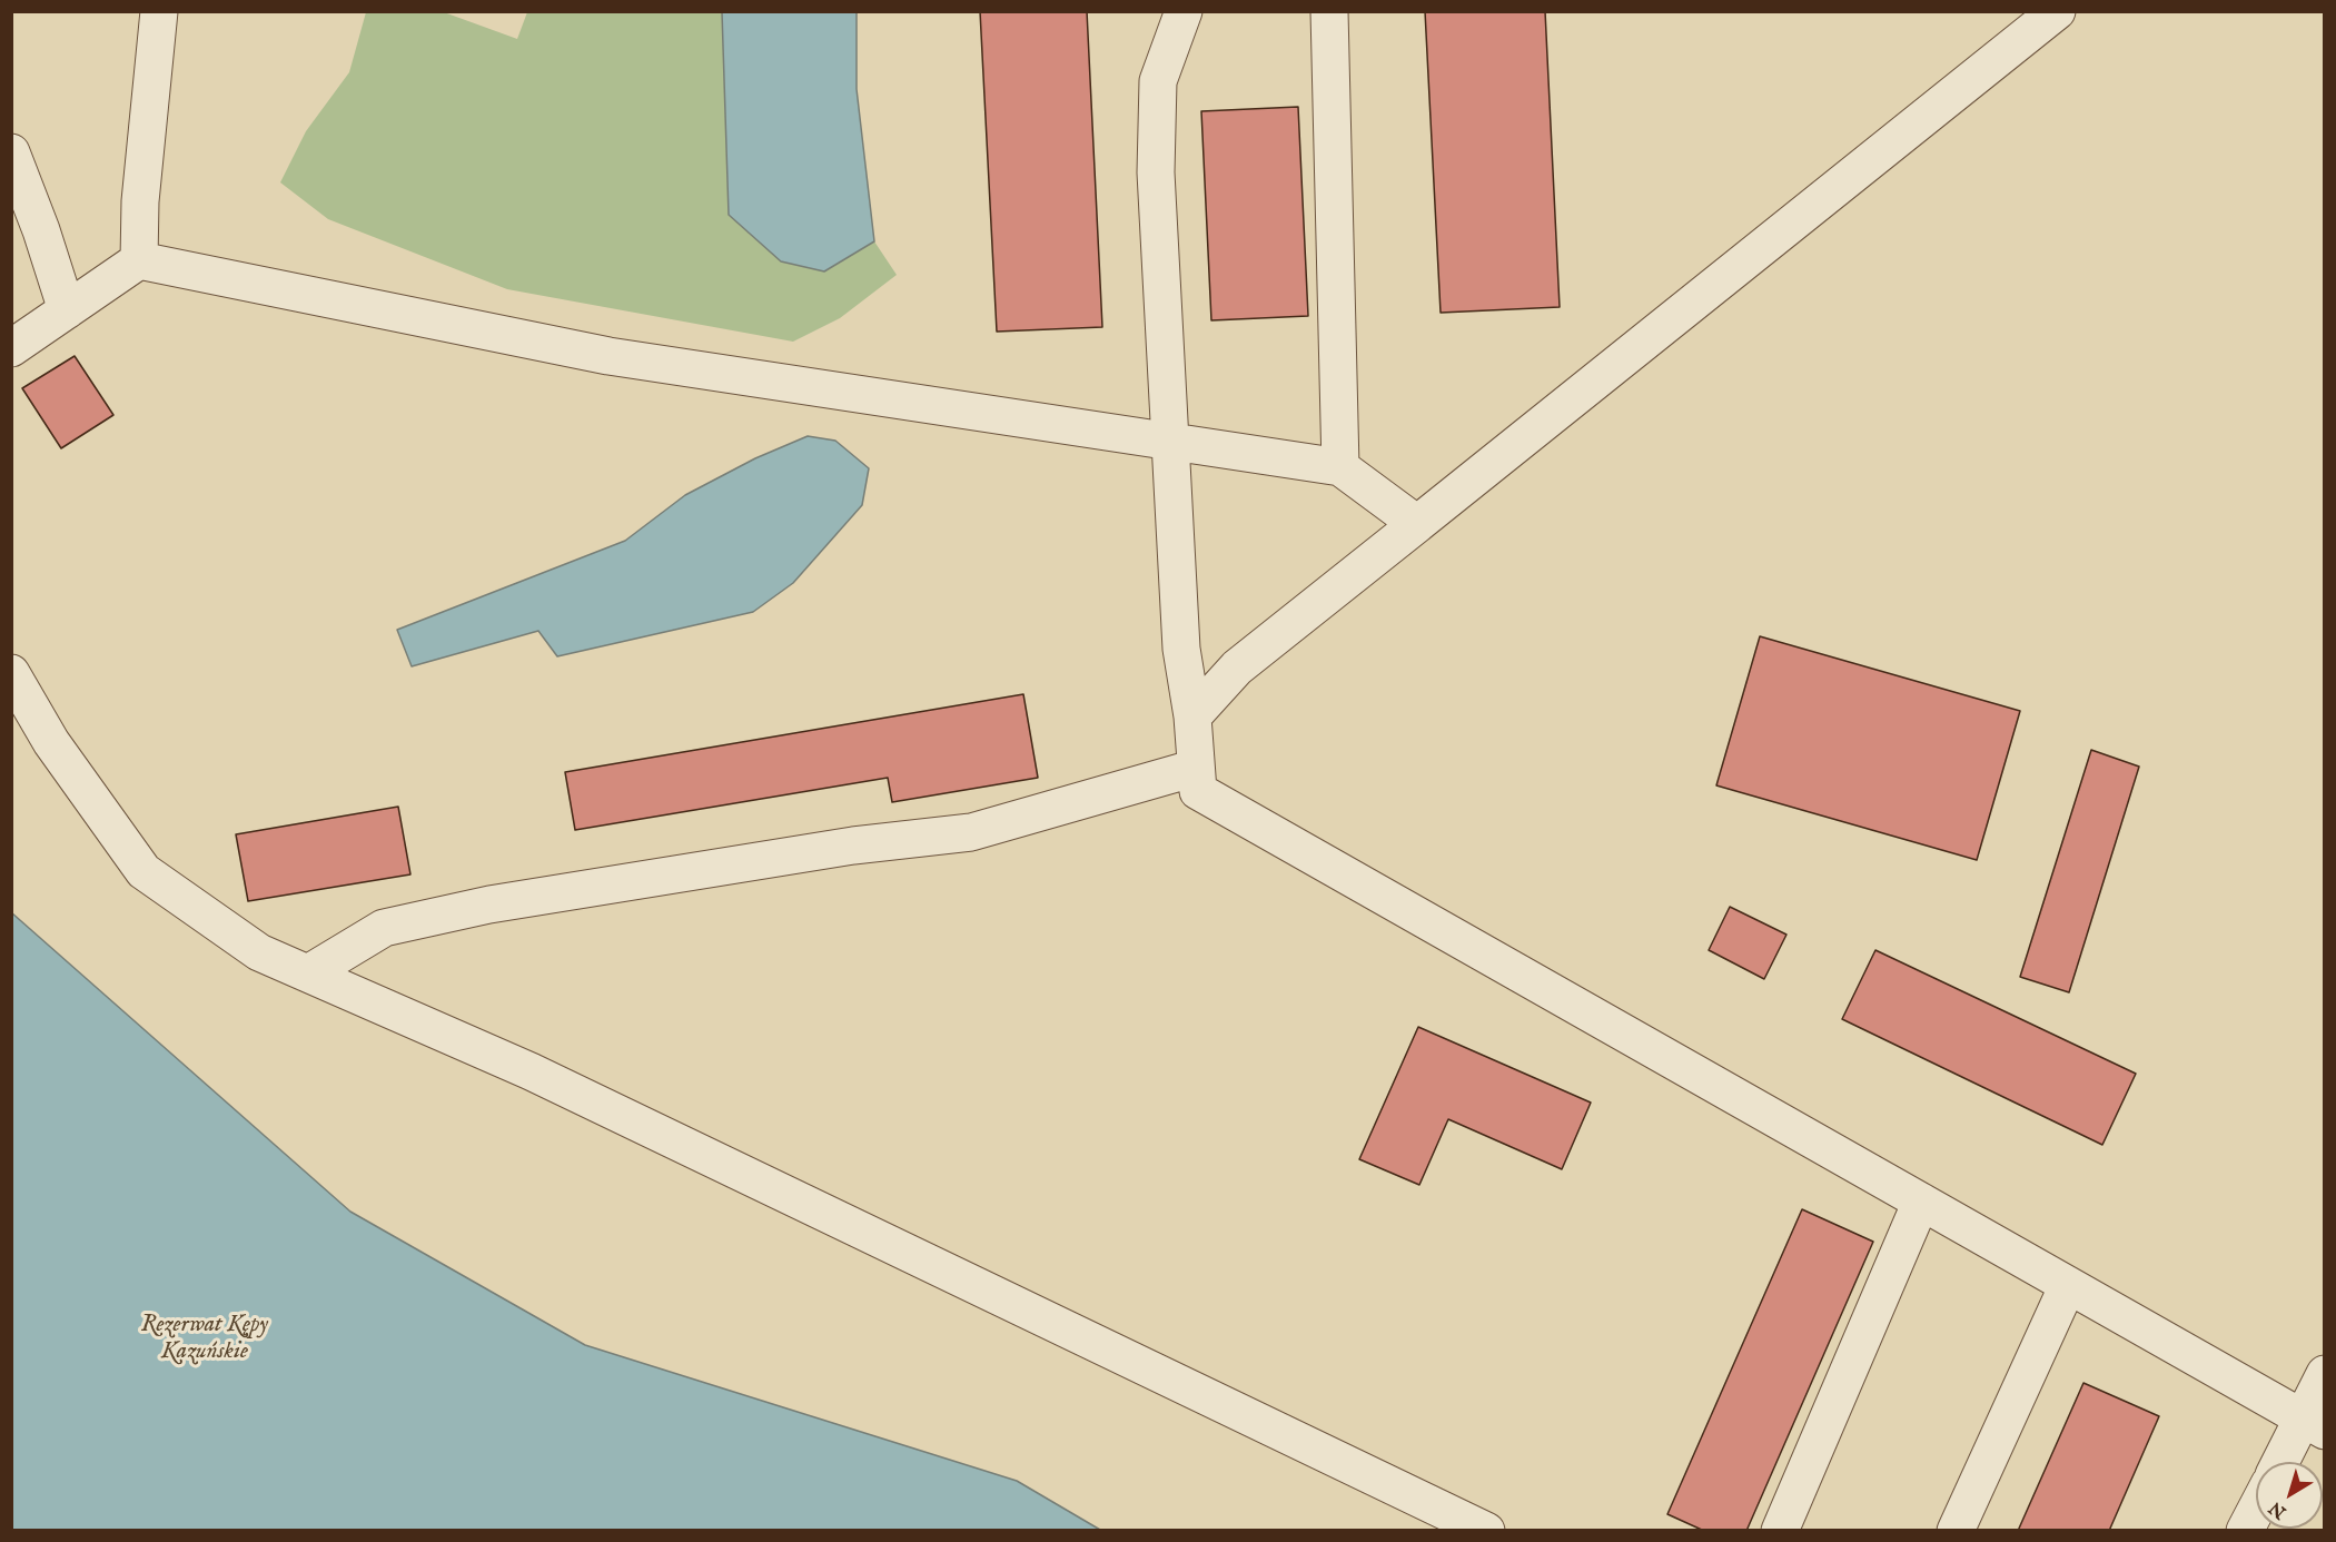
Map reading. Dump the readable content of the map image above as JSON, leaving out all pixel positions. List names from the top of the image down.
{
  "parks": ["Rezerwat Kępy Kazuńskie"],
  "north": "bottom left"
}
